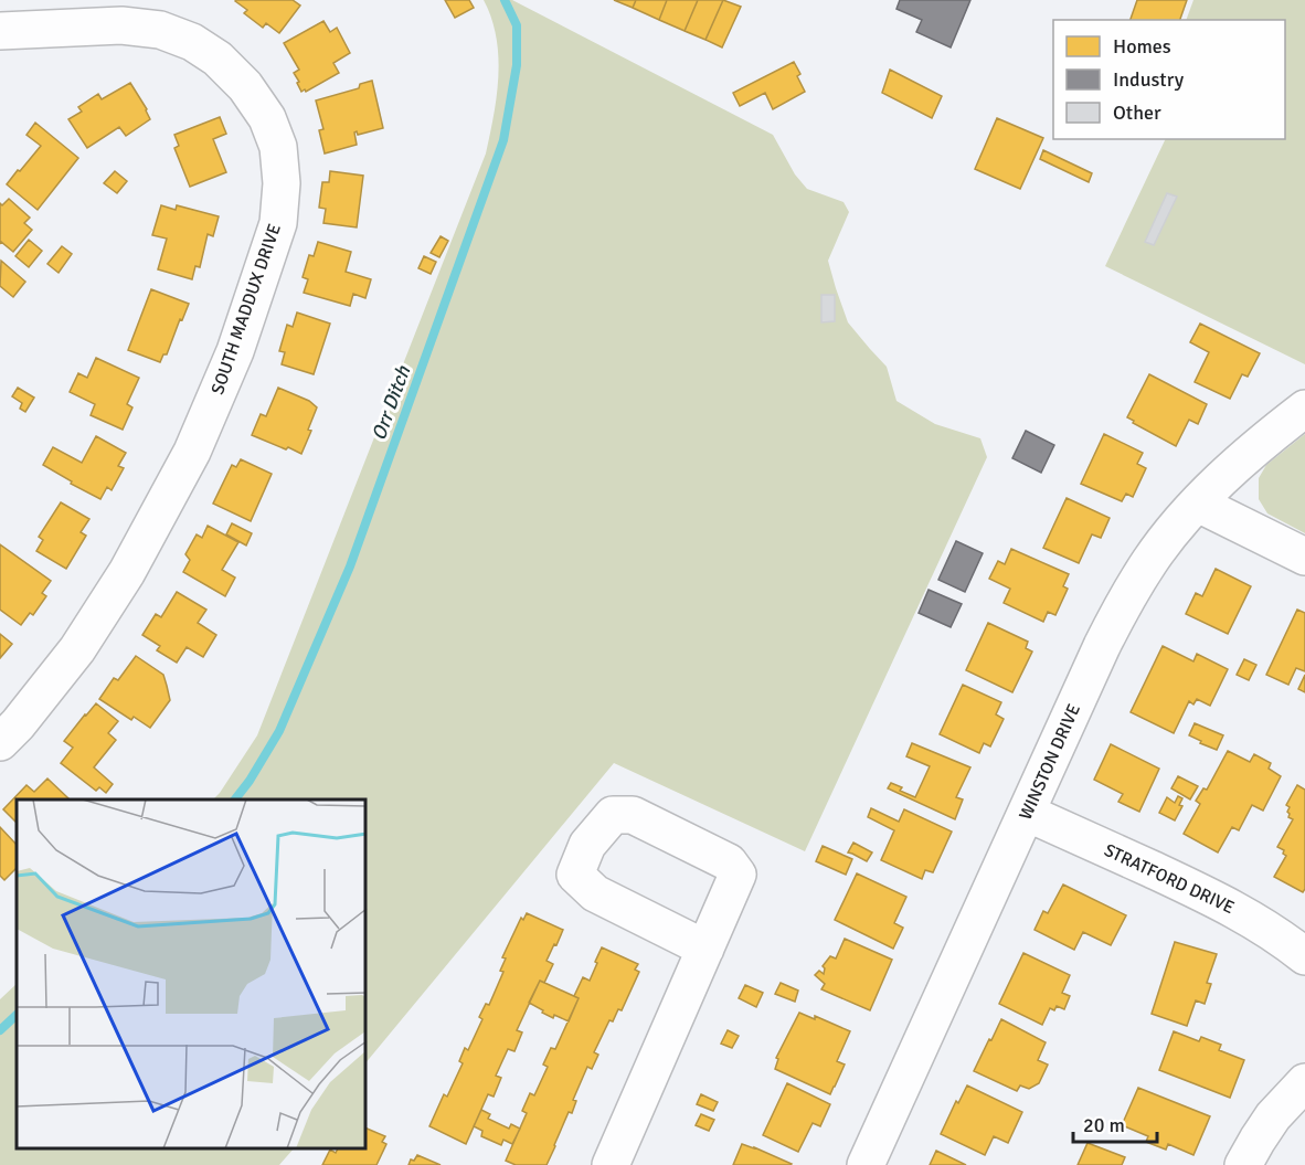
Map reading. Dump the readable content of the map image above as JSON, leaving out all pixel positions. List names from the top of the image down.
{
  "streets": {
    "street": ["SOUTH MADDUX DRIVE", "WINSTON DRIVE", "STRATFORD DRIVE"]
  },
  "crossings": [
    ["WINSTON DRIVE", "STRATFORD DRIVE"]
  ],
  "water": ["Orr Ditch"],
  "legend": ["Homes", "Industry", "Other"],
  "scale_bar": "20 m"
}
